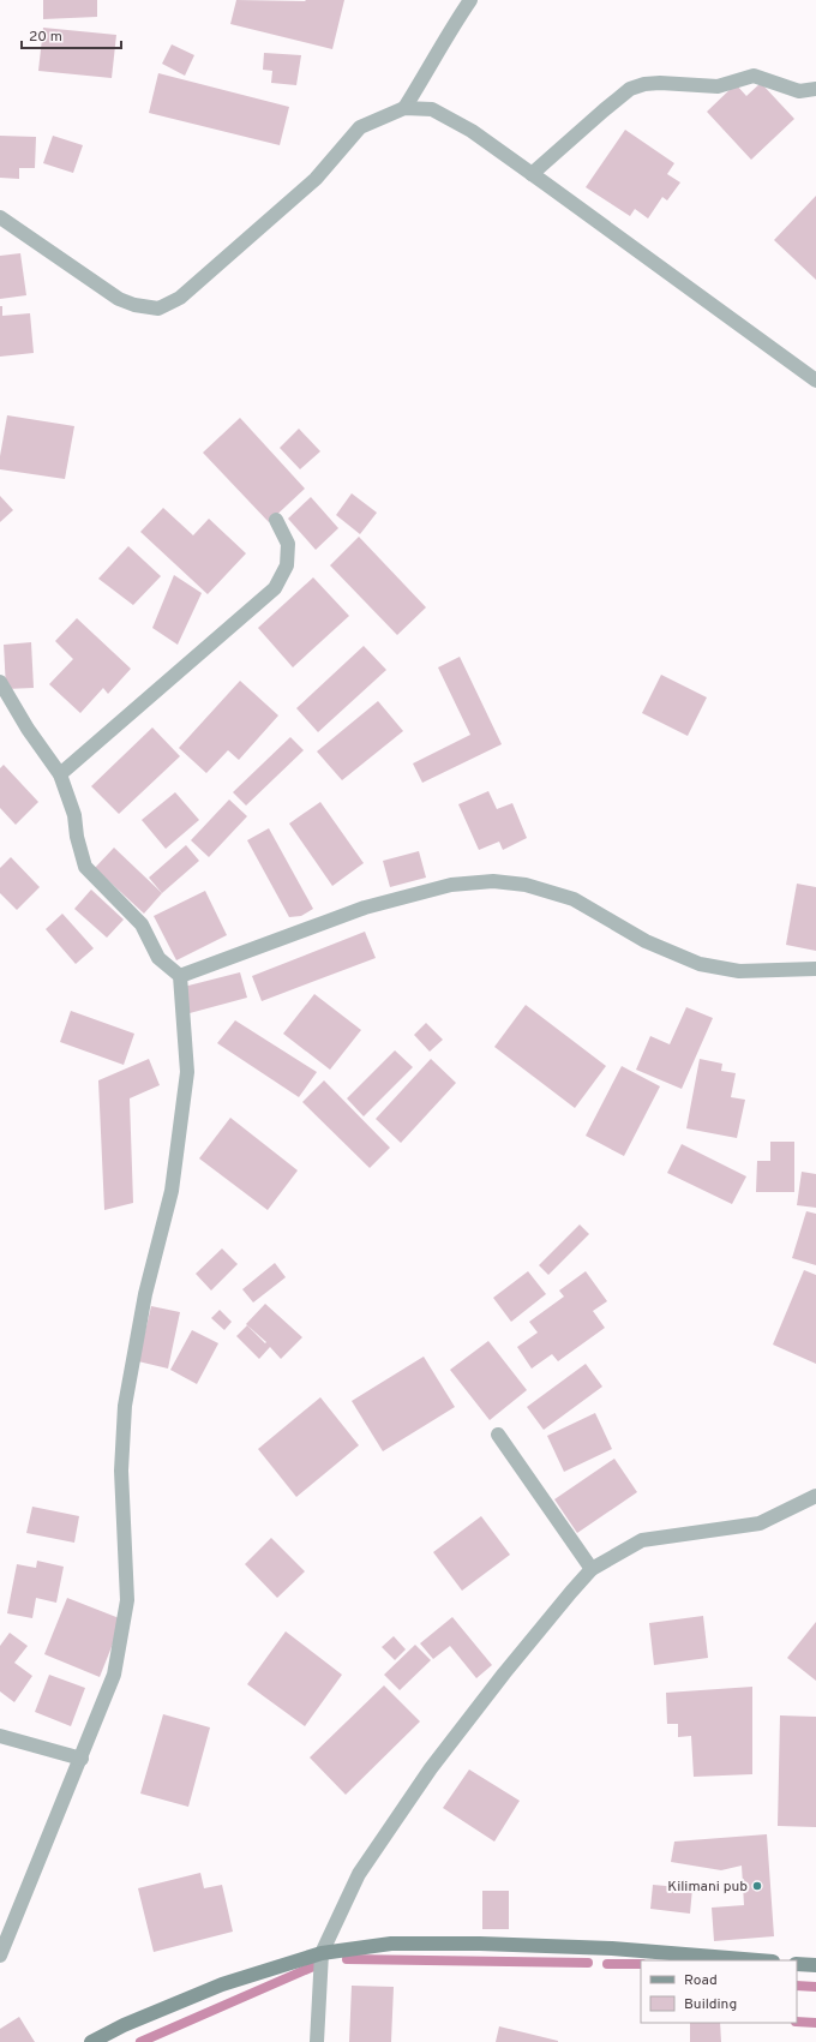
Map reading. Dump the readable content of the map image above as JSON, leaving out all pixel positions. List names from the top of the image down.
{
  "places": ["Kilimani pub"],
  "legend": ["Road", "Building"],
  "scale_bar": "20 m"
}
